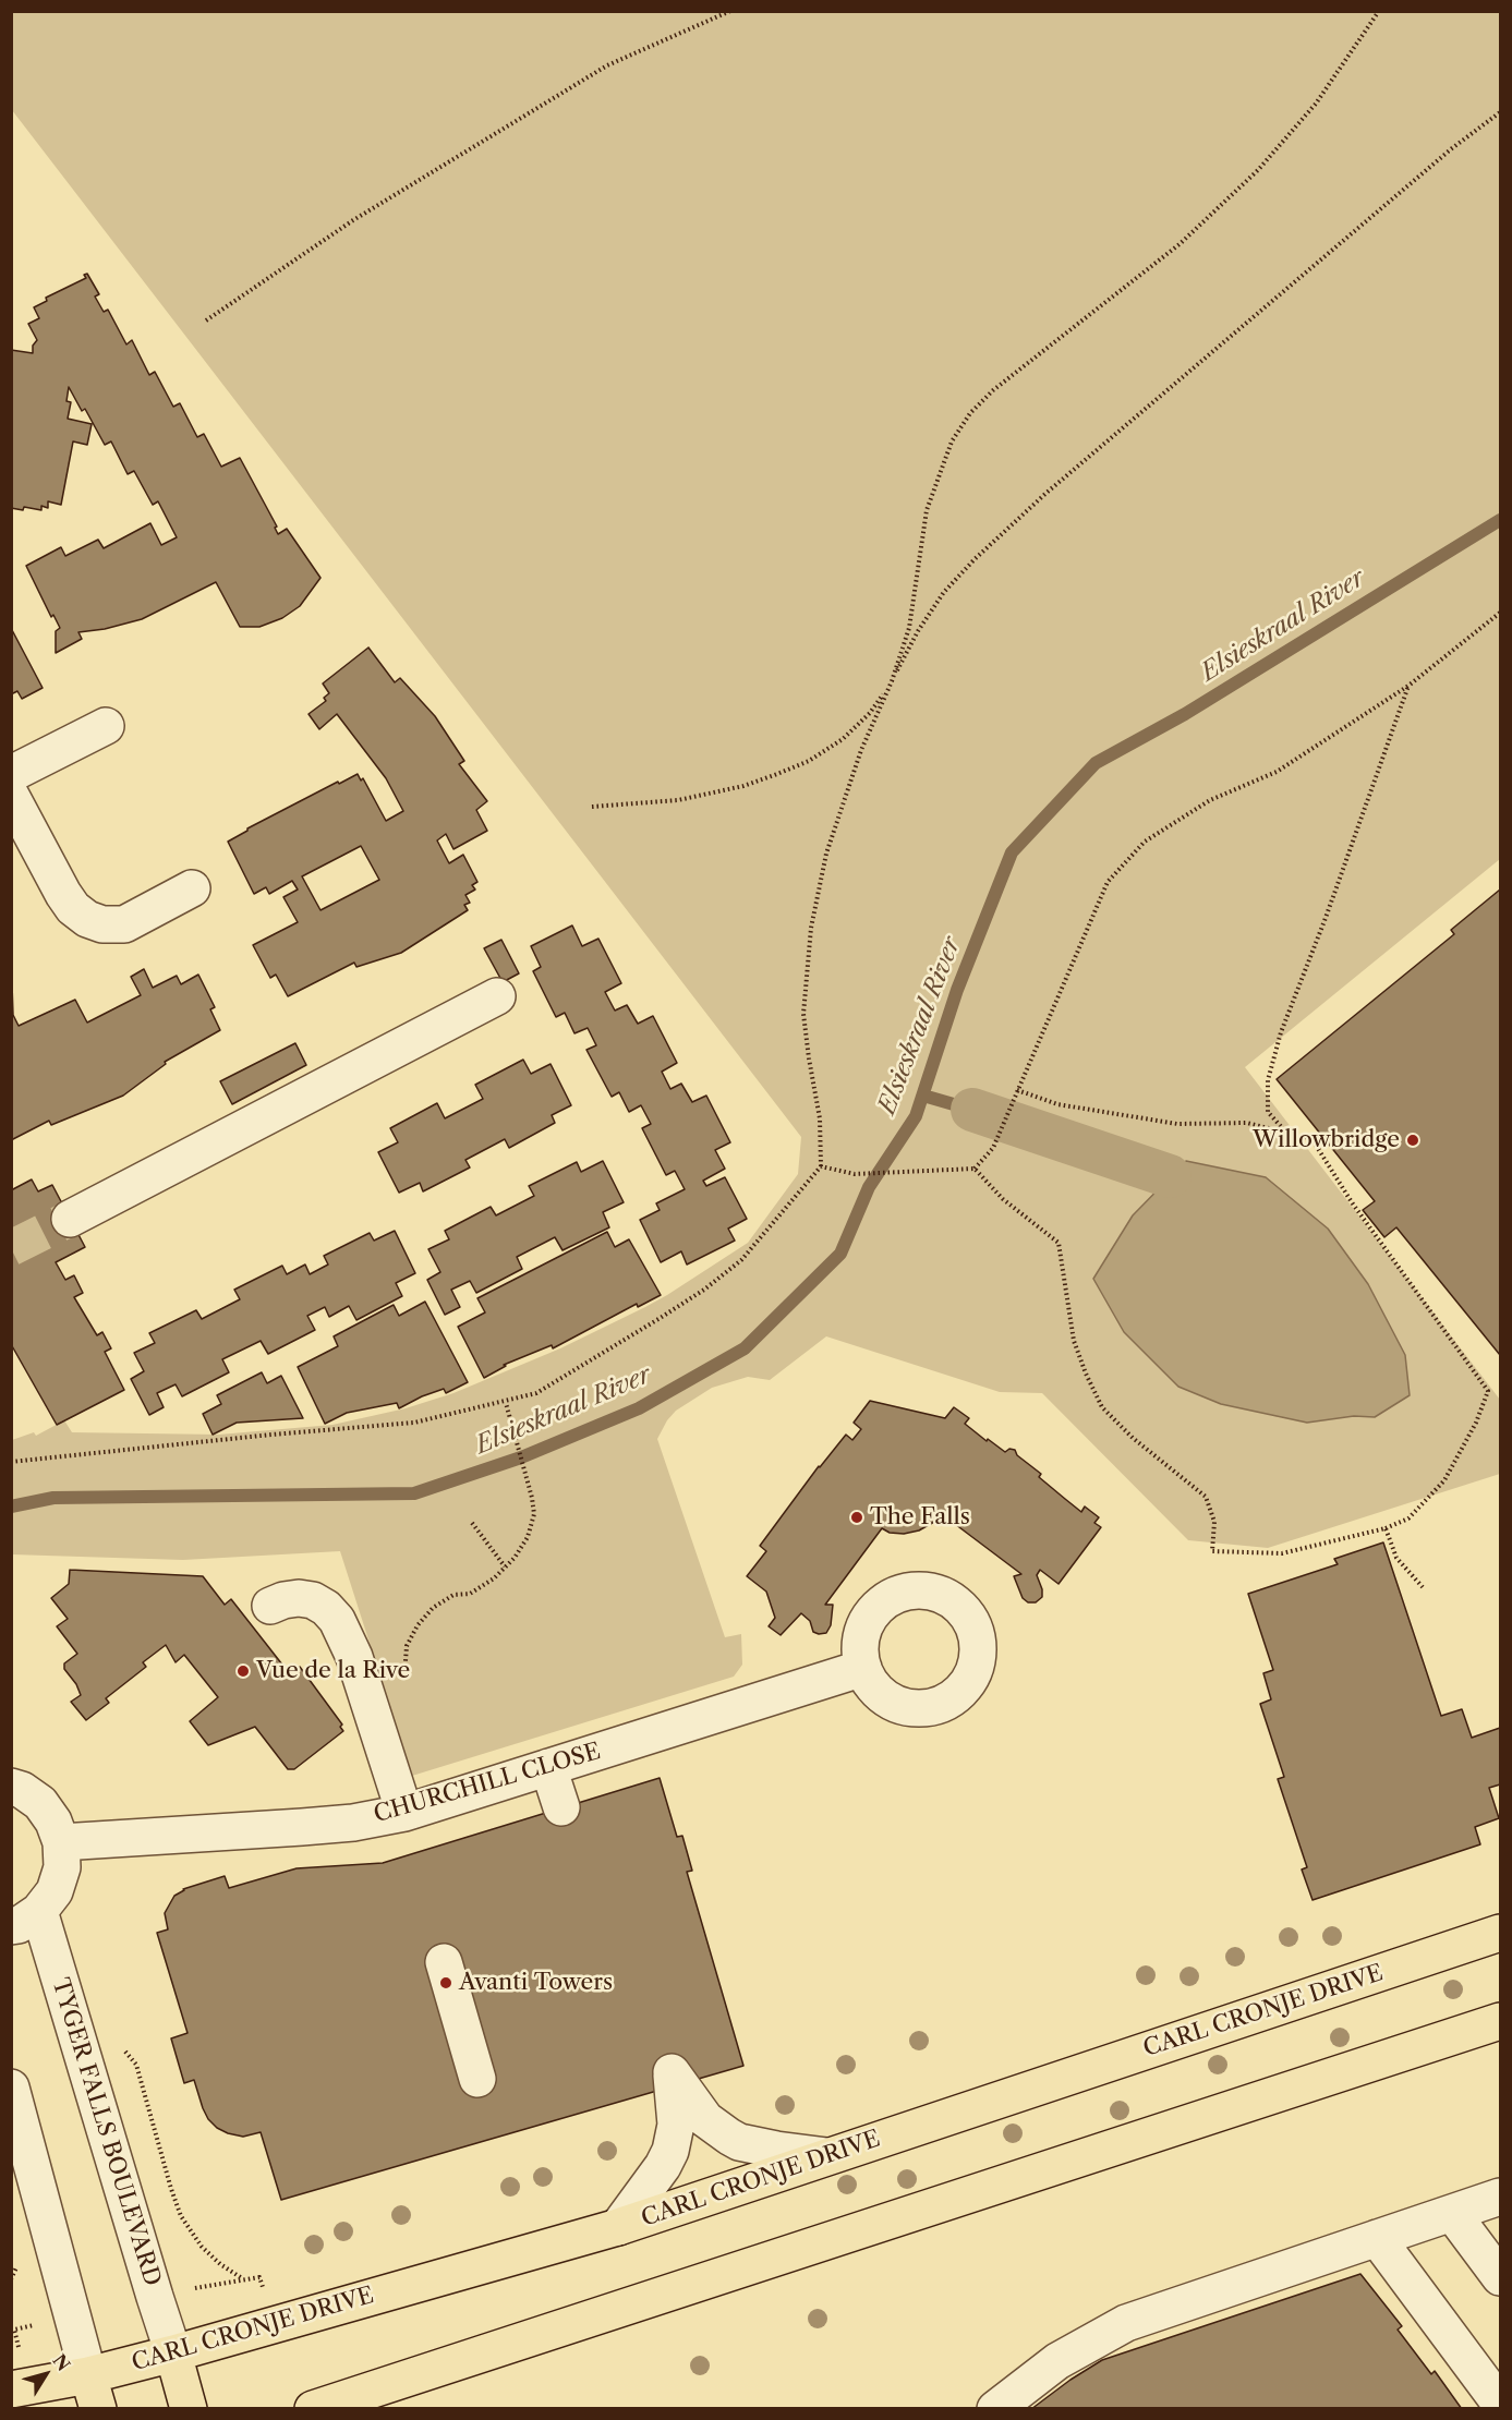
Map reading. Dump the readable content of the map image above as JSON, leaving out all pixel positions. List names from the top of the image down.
{
  "streets": {
    "main road": ["CARL CRONJE DRIVE"],
    "street": ["CHURCHILL CLOSE", "TYGER FALLS BOULEVARD"]
  },
  "crossings": [
    ["CARL CRONJE DRIVE", "TYGER FALLS BOULEVARD"]
  ],
  "water": ["Elsieskraal River"],
  "places": [
    "Willowbridge",
    "The Falls",
    "Vue de la Rive",
    "Avanti Towers"
  ],
  "north": "top right"
}
